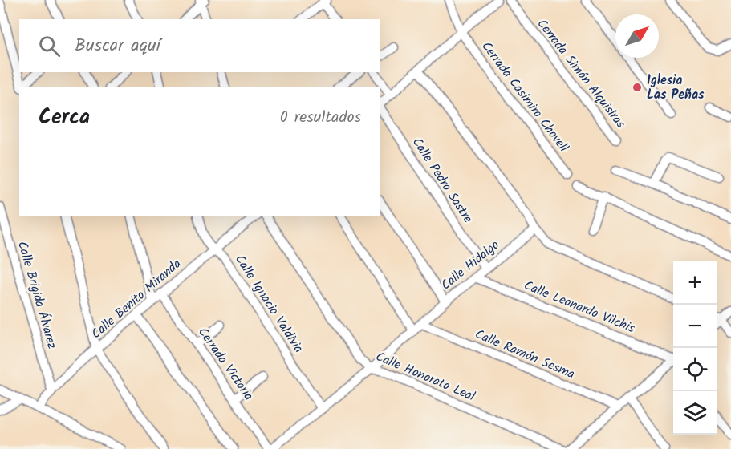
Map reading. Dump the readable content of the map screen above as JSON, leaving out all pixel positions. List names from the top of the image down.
{
  "streets": {
    "street": [
      "Cerrada Simón Alquisiras",
      "Cerrada Casimiro Chovell",
      "Calle Pedro Sastre",
      "Calle Hidalgo",
      "Calle Brigida Álvarez",
      "Calle Benito Miranda",
      "Calle Ignacio Valdivia",
      "Calle Leonardo Vilchis",
      "Calle Ramón Sesma",
      "Cerrada Victoria",
      "Calle Honorato Leal"
    ]
  },
  "crossings": [
    ["Calle Pedro Sastre", "Calle Hidalgo"],
    ["Calle Hidalgo", "Calle Ignacio Valdivia"],
    ["Calle Hidalgo", "Calle Leonardo Vilchis"],
    ["Calle Hidalgo", "Calle Ramón Sesma"],
    ["Calle Hidalgo", "Cerrada Victoria"],
    ["Calle Hidalgo", "Calle Honorato Leal"],
    ["Calle Brigida Álvarez", "Calle Benito Miranda"],
    ["Calle Benito Miranda", "Calle Ignacio Valdivia"],
    ["Calle Benito Miranda", "Cerrada Victoria"]
  ],
  "places": ["Iglesia Las Peñas"],
  "north": "top right",
  "page": {
    "search": "Buscar aquí",
    "heading": ["Cerca", "0 resultados"],
    "map_buttons": ["+", "−"]
  }
}
